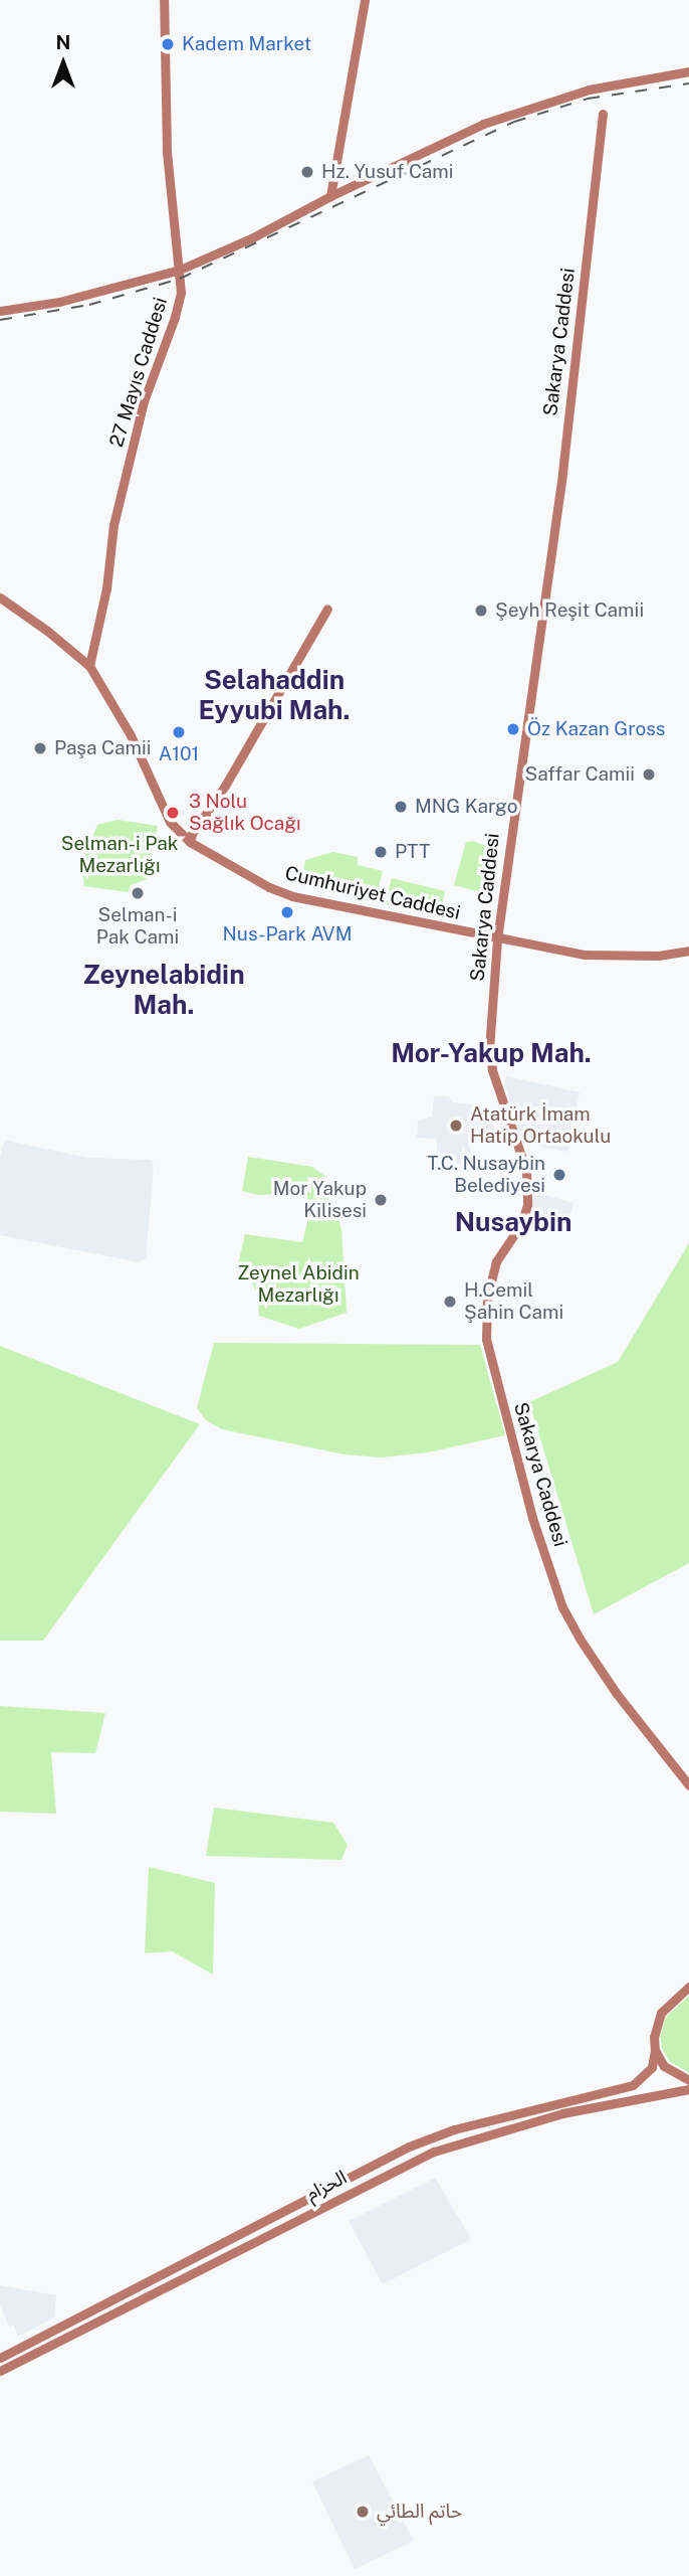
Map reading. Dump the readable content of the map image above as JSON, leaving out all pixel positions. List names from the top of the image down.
{
  "streets": {
    "street": [
      "Sakarya Caddesi",
      "27 Mayıs Caddesi",
      "Cumhuriyet Caddesi",
      "الحزام"
    ]
  },
  "crossings": [
    ["Sakarya Caddesi", "Cumhuriyet Caddesi"],
    ["27 Mayıs Caddesi", "Cumhuriyet Caddesi"]
  ],
  "districts": [
    "Selahaddin Eyyubi Mah.",
    "Zeynelabidin Mah.",
    "Mor-Yakup Mah.",
    "Nusaybin"
  ],
  "parks": ["Selman-i Pak Mezarlığı", "Zeynel Abidin Mezarlığı"],
  "places": [
    "Kadem Market",
    "Hz. Yusuf Cami",
    "Şeyh Reşit Camii",
    "Öz Kazan Gross",
    "A101",
    "Paşa Camii",
    "Saffar Camii",
    "MNG Kargo",
    "3 Nolu Sağlık Ocağı",
    "PTT",
    "Selman-i Pak Cami",
    "Nus-Park AVM",
    "Atatürk İmam Hatip Ortaokulu",
    "T.C. Nusaybin Belediyesi",
    "Mor Yakup Kilisesi",
    "H.Cemil Şahin Cami",
    "حاتم الطائي"
  ],
  "north": "top"
}
